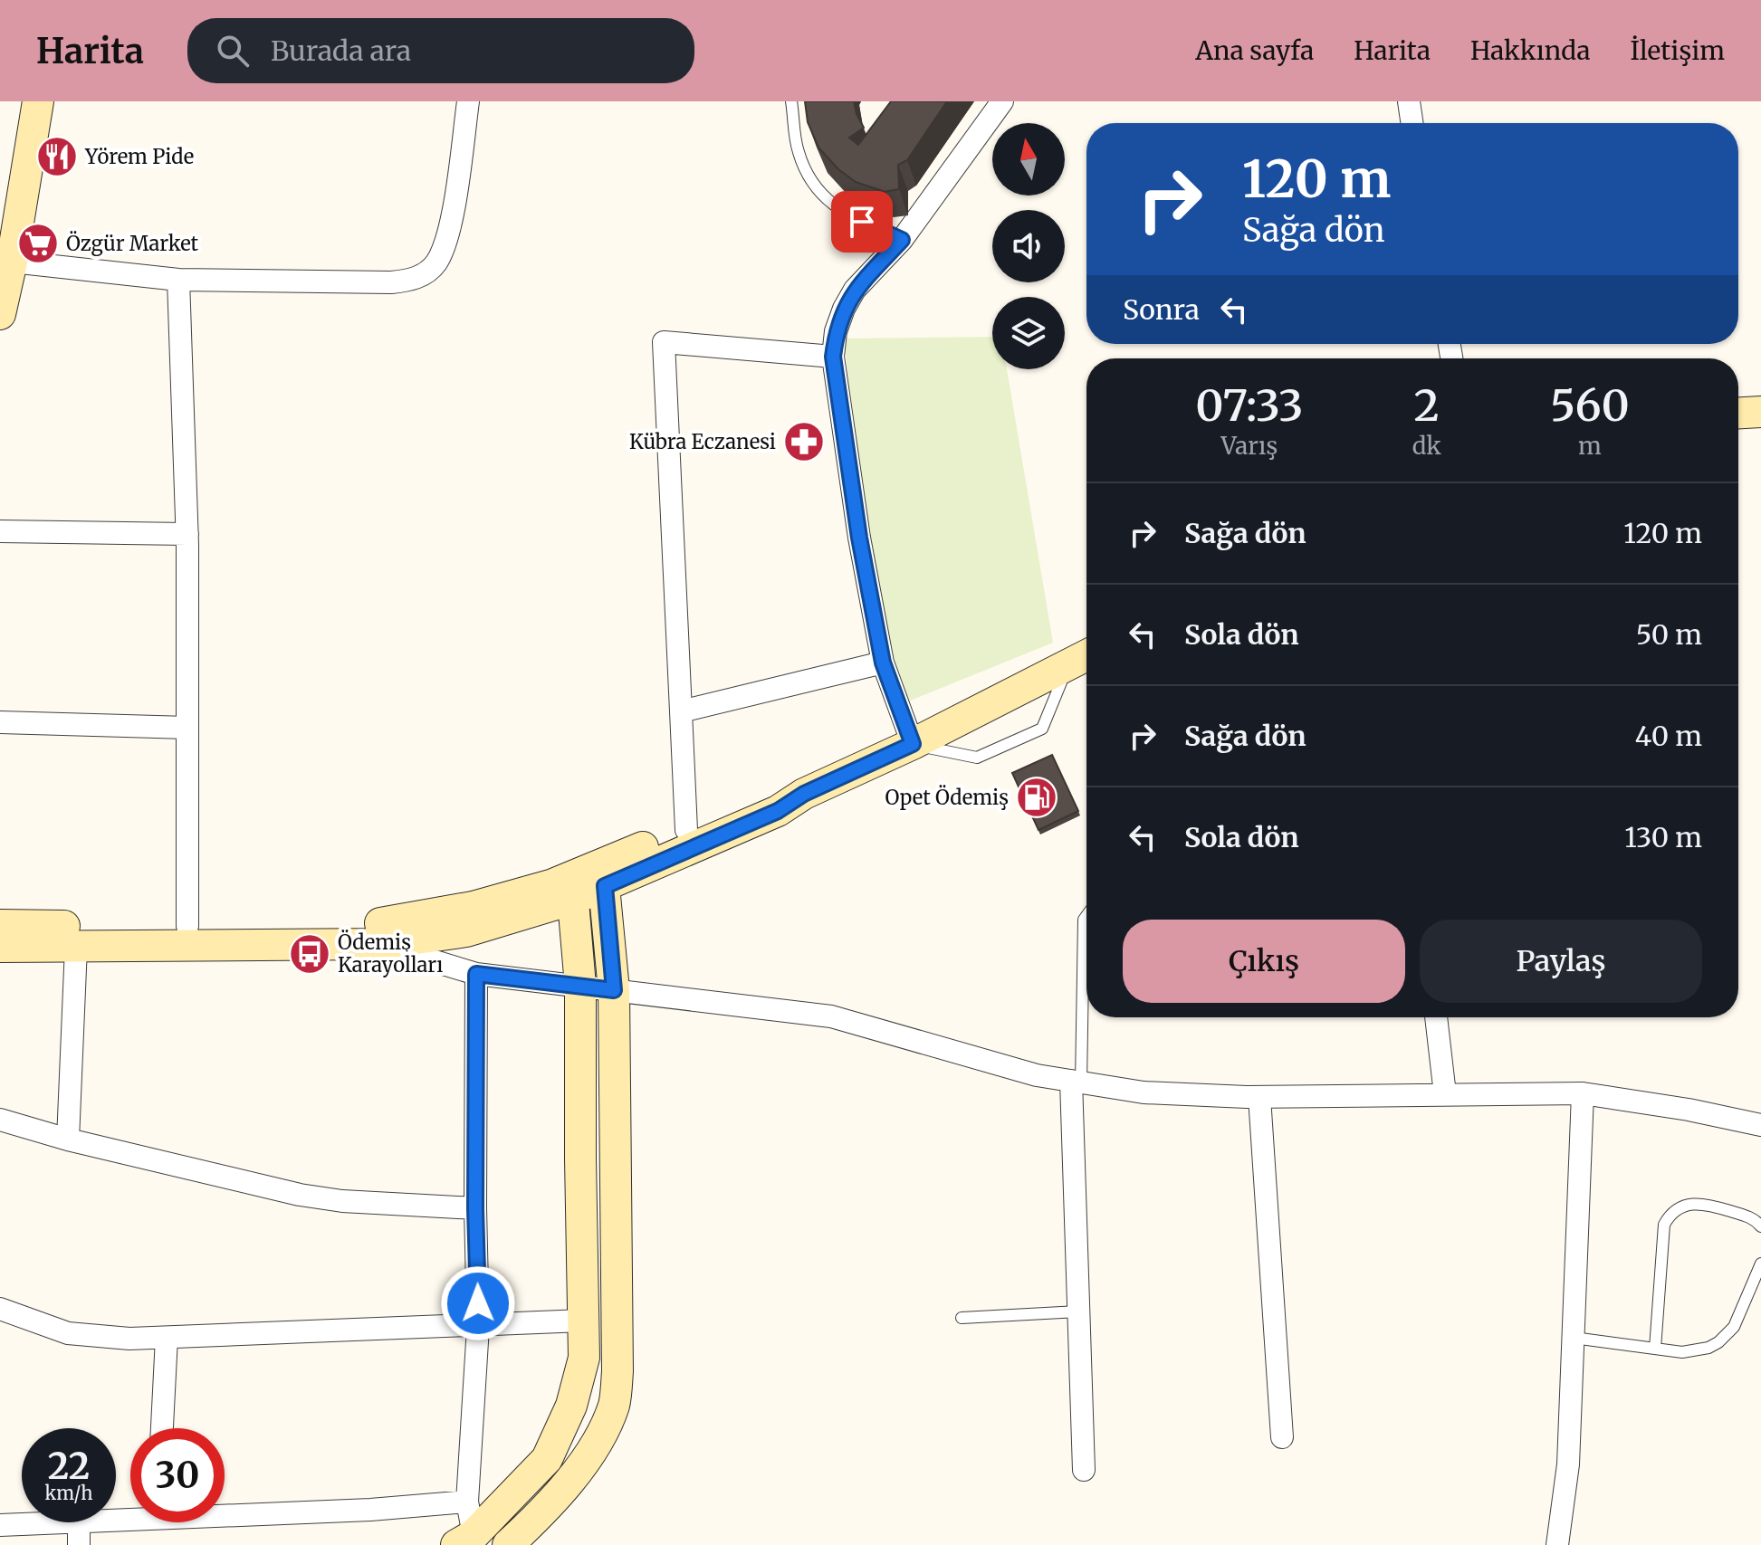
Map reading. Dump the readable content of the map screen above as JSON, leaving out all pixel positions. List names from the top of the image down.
{
  "places": {
    "restaurant": ["Yörem Pide"],
    "supermarket": ["Özgür Market"],
    "pharmacy": ["Kübra Eczanesi"],
    "fuel station": ["Opet Ödemiş"],
    "bus stop": ["Ödemiş Karayolları"]
  },
  "north": "top",
  "page": {
    "header": "Harita",
    "search": "Burada ara",
    "nav": [
      "Ana sayfa",
      "Harita",
      "Hakkında",
      "İletişim"
    ],
    "turn": ["120 m", "Sağa dön"],
    "then": "Sonra",
    "eta": [
      "07:33",
      "Varış",
      "2",
      "dk",
      "560",
      "m"
    ],
    "list": [
      {
        "name": "Sağa dön",
        "value": "120 m"
      },
      {
        "name": "Sola dön",
        "value": "50 m"
      },
      {
        "name": "Sağa dön",
        "value": "40 m"
      },
      {
        "name": "Sola dön",
        "value": "130 m"
      }
    ],
    "buttons": ["Çıkış", "Paylaş"],
    "speed": "22 km/h",
    "limit": "30"
  }
}
